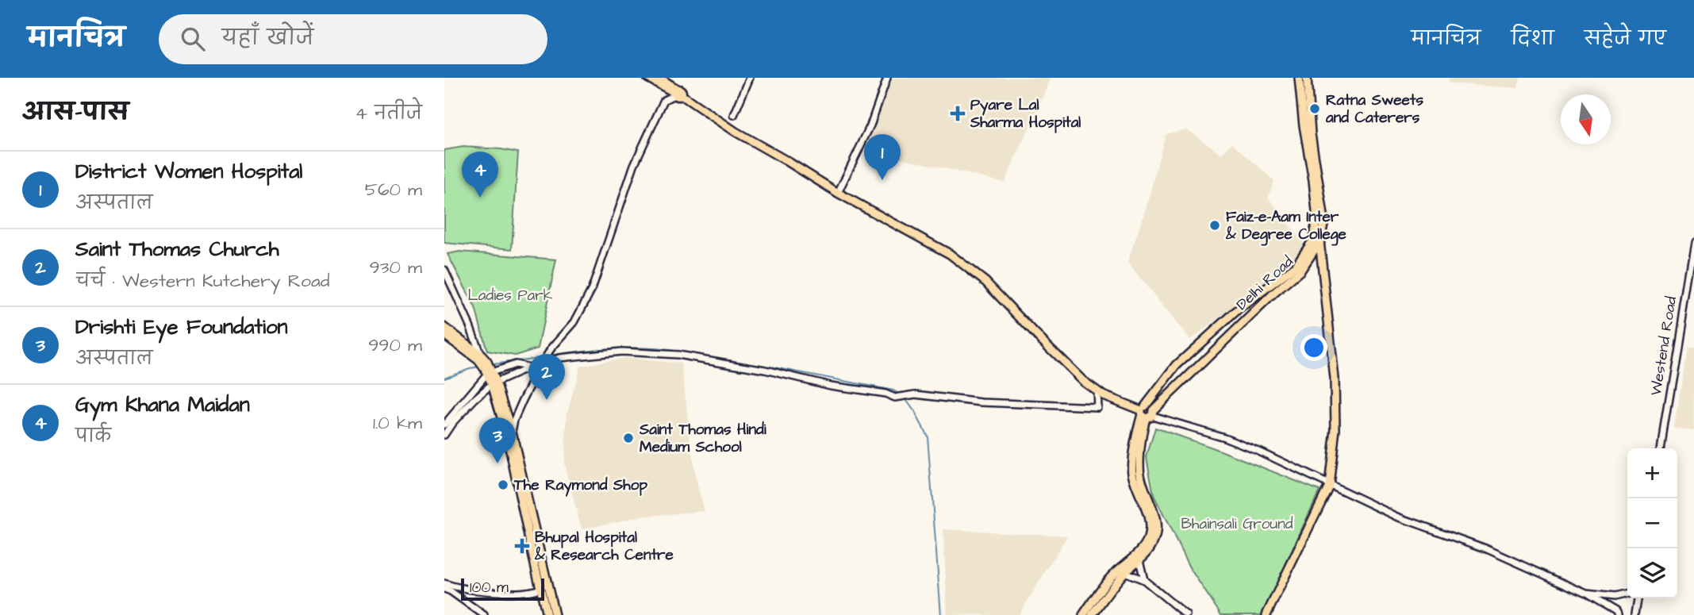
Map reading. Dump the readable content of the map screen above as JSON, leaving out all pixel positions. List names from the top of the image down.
{
  "streets": {
    "main road": ["Delhi Road"],
    "street": ["Westend Road"]
  },
  "parks": ["Ladies Park", "Bhainsali Ground"],
  "places": {
    "other": [
      "Ratna Sweets and Caterers",
      "Faiz-e-Aam Inter & Degree College",
      "Saint Thomas Hindi Medium School",
      "The Raymond Shop"
    ],
    "health": ["Pyare Lal Sharma Hospital", "Bhupal Hospital & Research Centre"]
  },
  "scale_bar": "100 m",
  "north": "bottom",
  "page": {
    "header": "मानचित्र",
    "search": "यहाँ खोजें",
    "nav": ["मानचित्र", "दिशा", "सहेजे गए"],
    "heading": ["आस-पास", "4 नतीजे"],
    "pins": [
      "1",
      "4",
      "2",
      "3"
    ],
    "list": [
      {
        "mark": "1",
        "name": "District Women Hospital",
        "note": "अस्पताल",
        "value": "560 m"
      },
      {
        "mark": "2",
        "name": "Saint Thomas Church",
        "note": "चर्च · Western Kutchery Road",
        "value": "930 m"
      },
      {
        "mark": "3",
        "name": "Drishti Eye Foundation",
        "note": "अस्पताल",
        "value": "990 m"
      },
      {
        "mark": "4",
        "name": "Gym Khana Maidan",
        "note": "पार्क",
        "value": "1.0 km"
      }
    ],
    "map_buttons": ["+", "−"],
    "scale": "100 m"
  }
}
